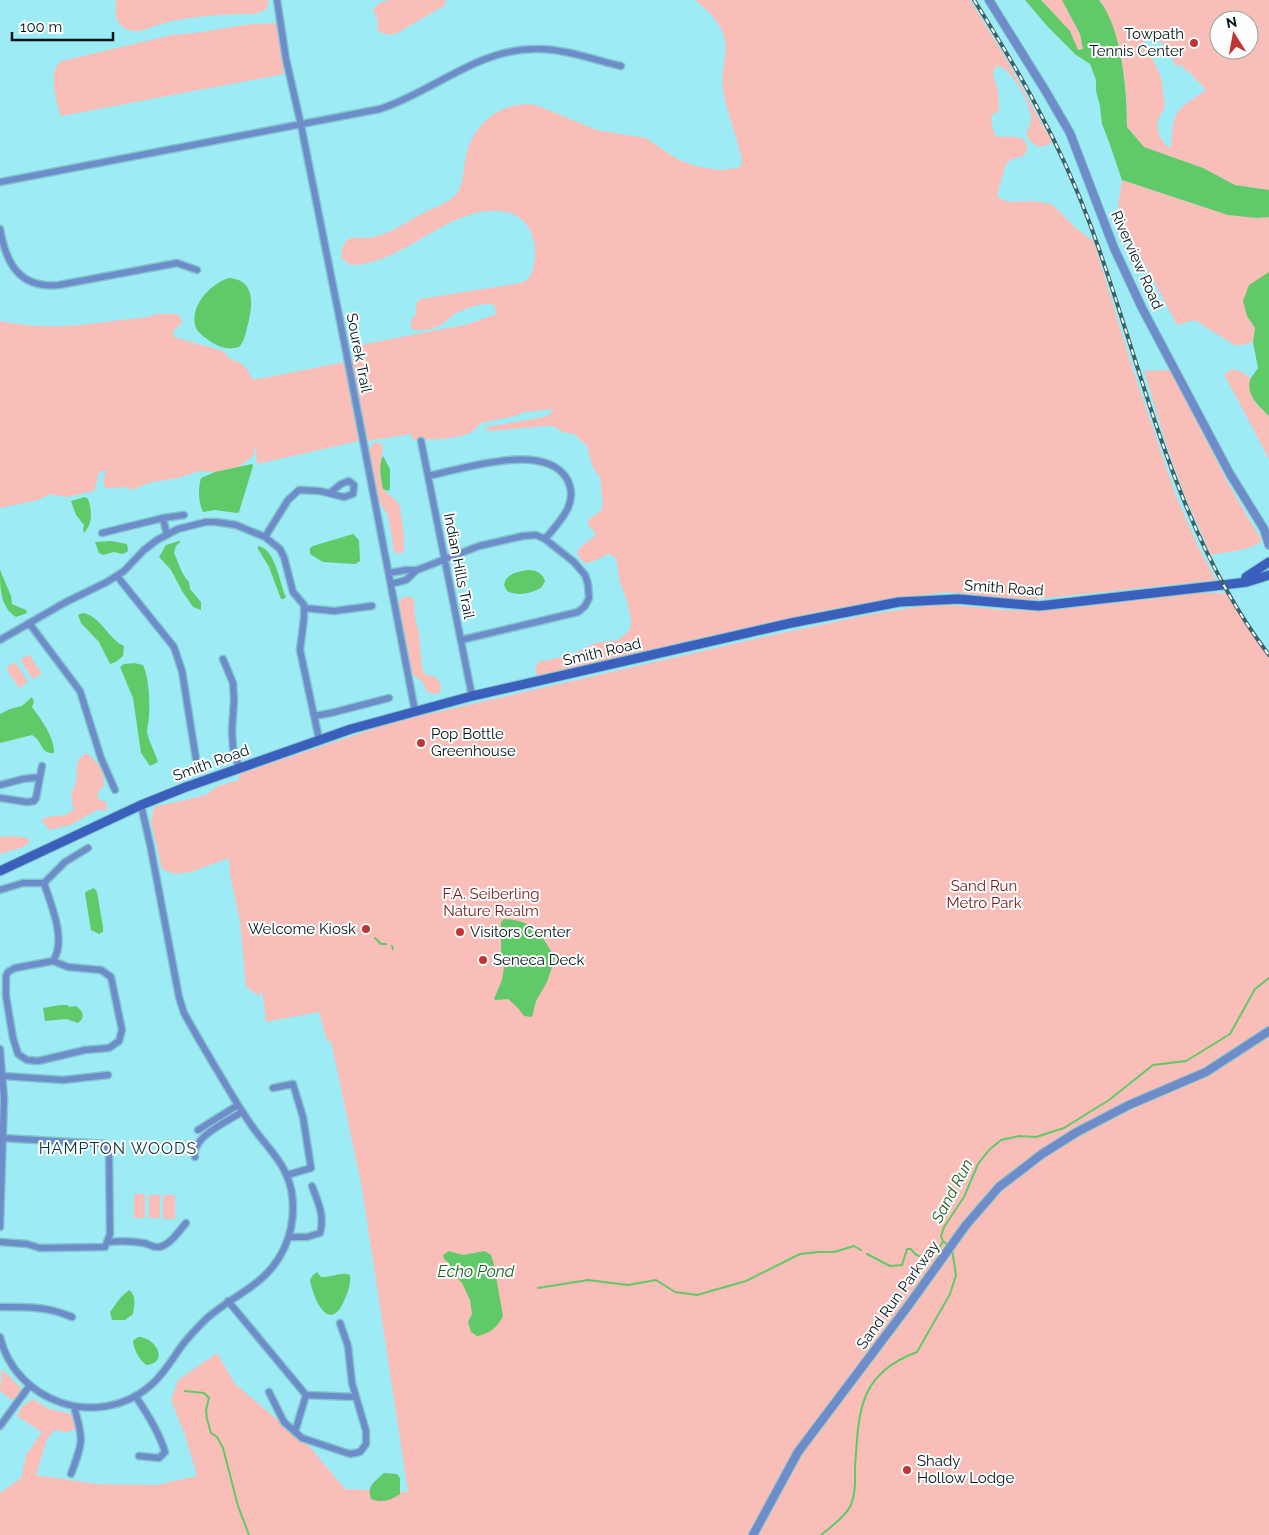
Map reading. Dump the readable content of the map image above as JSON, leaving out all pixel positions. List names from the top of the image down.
{
  "streets": {
    "main road": ["Smith Road"],
    "street": [
      "Riverview Road",
      "Sourek Trail",
      "Indian Hills Trail",
      "Sand Run Parkway"
    ]
  },
  "crossings": [
    ["Sourek Trail", "Smith Road"],
    ["Indian Hills Trail", "Smith Road"]
  ],
  "districts": ["HAMPTON WOODS"],
  "water": ["Sand Run", "Echo Pond"],
  "parks": ["Sand Run Metro Park", "F.A. Seiberling Nature Realm"],
  "places": [
    "Towpath Tennis Center",
    "Pop Bottle Greenhouse",
    "Welcome Kiosk",
    "Visitors Center",
    "Seneca Deck",
    "Shady Hollow Lodge"
  ],
  "scale_bar": "100 m",
  "north": "top"
}
